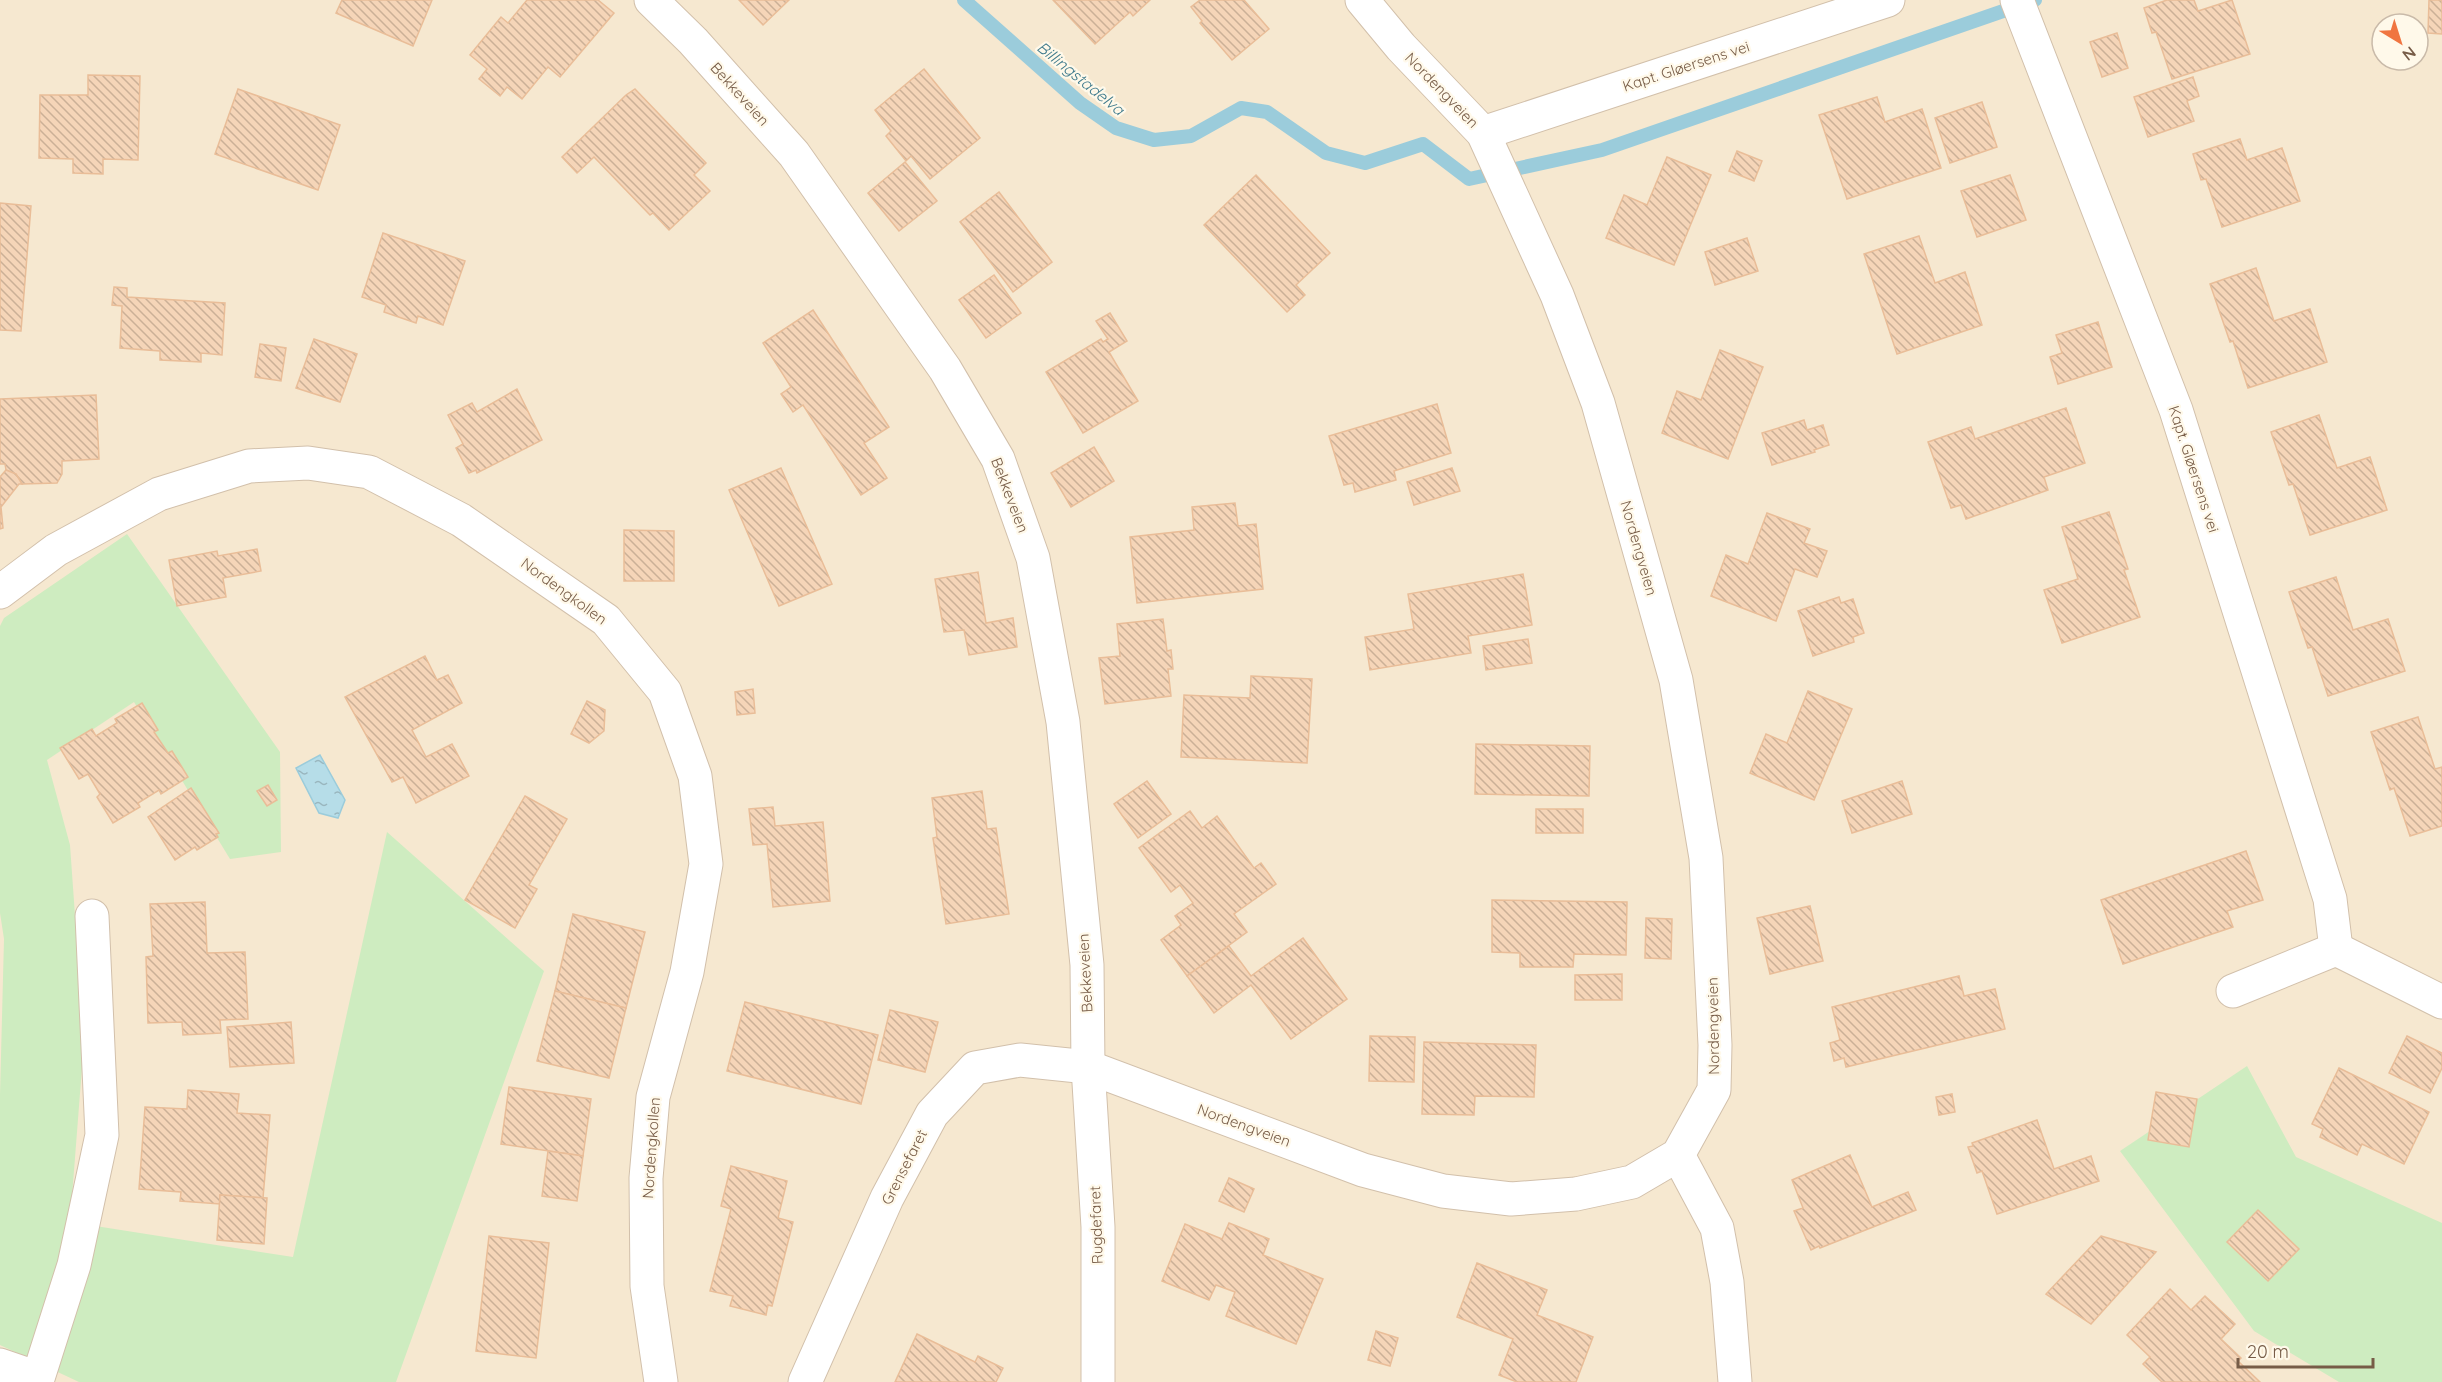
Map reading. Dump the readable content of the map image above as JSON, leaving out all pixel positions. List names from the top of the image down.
{
  "streets": {
    "street": [
      "Kapt. Gløersens vei",
      "Nordengveien",
      "Bekkeveien",
      "Nordengkollen",
      "Grensefaret",
      "Rugdefaret"
    ]
  },
  "crossings": [
    ["Kapt. Gløersens vei", "Nordengveien"],
    ["Nordengveien", "Bekkeveien"],
    ["Nordengveien", "Grensefaret"],
    ["Nordengveien", "Rugdefaret"],
    ["Bekkeveien", "Grensefaret"],
    ["Bekkeveien", "Rugdefaret"],
    ["Grensefaret", "Rugdefaret"]
  ],
  "water": ["Billingstadelva"],
  "scale_bar": "20 m",
  "north": "bottom right"
}
